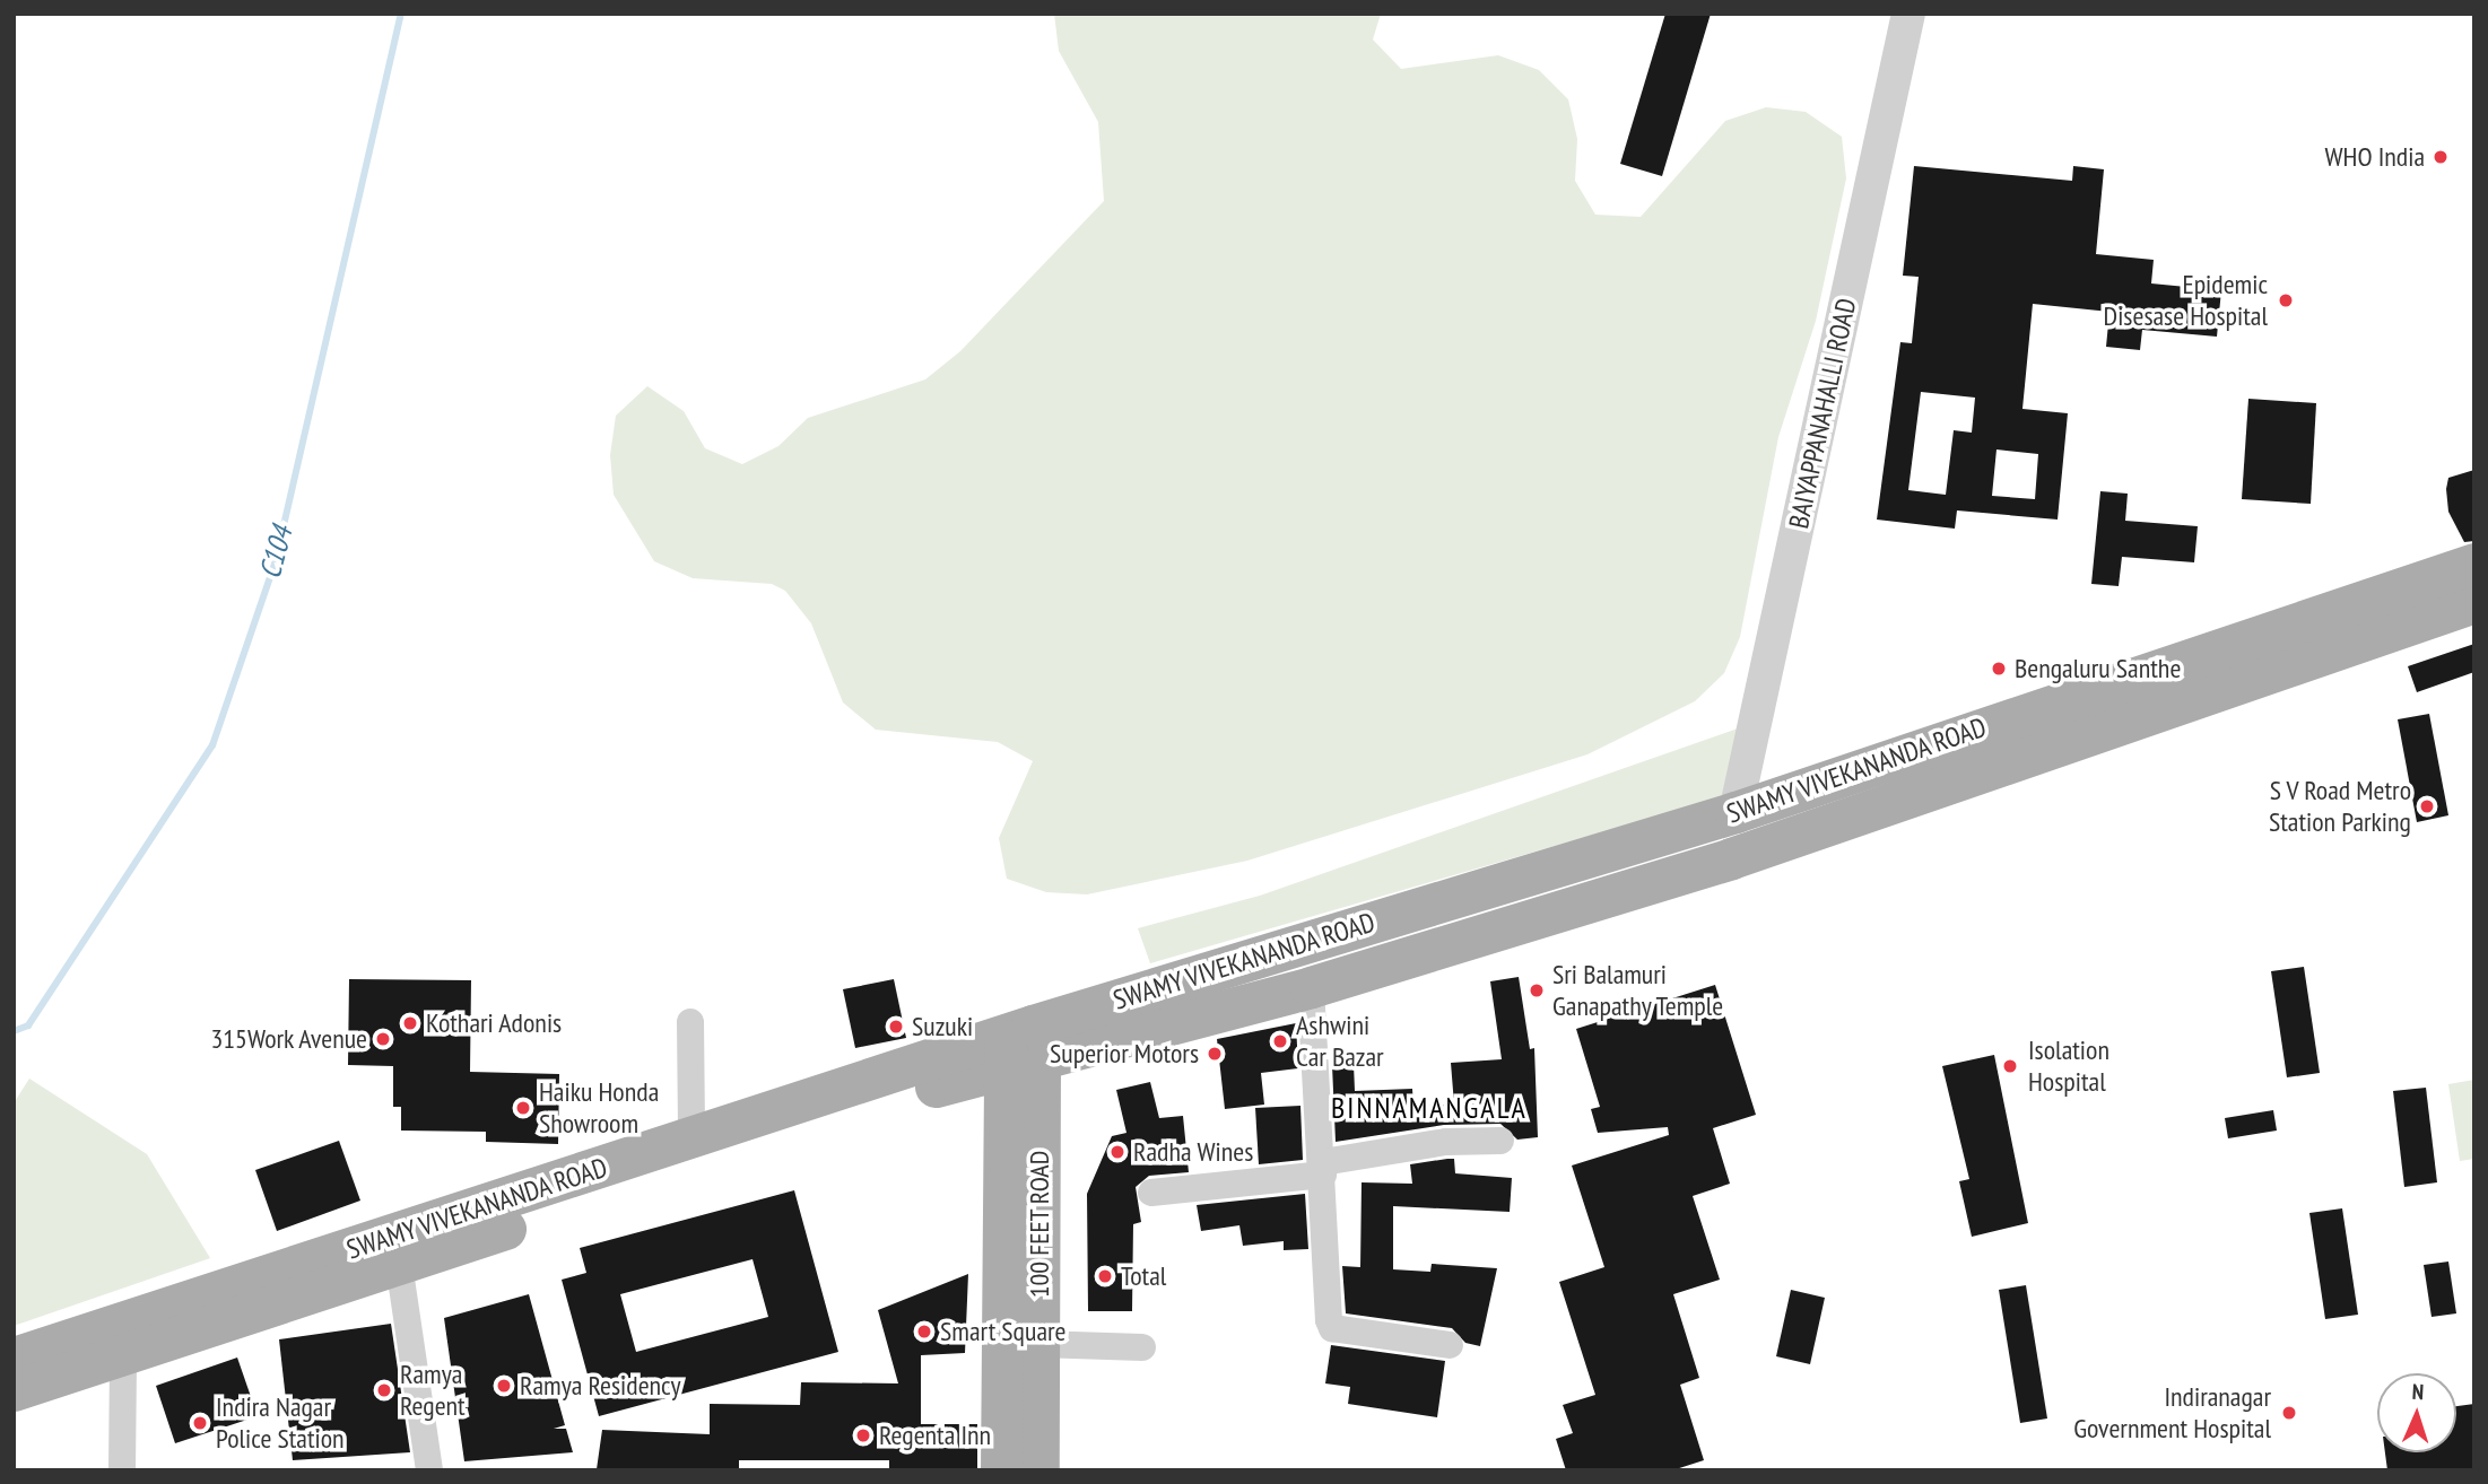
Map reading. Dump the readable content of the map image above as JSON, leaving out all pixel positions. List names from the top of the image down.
{
  "streets": {
    "main road": ["SWAMY VIVEKANANDA ROAD", "100 FEET ROAD"],
    "street": ["BAIYAPPANAHALLI ROAD"]
  },
  "crossings": [
    ["BAIYAPPANAHALLI ROAD", "SWAMY VIVEKANANDA ROAD"],
    ["SWAMY VIVEKANANDA ROAD", "100 FEET ROAD"]
  ],
  "districts": ["BINNAMANGALA"],
  "water": ["C104"],
  "places": [
    "WHO India",
    "Epidemic Disesase Hospital",
    "Bengaluru Santhe",
    "S V Road Metro Station Parking",
    "Sri Balamuri Ganapathy Temple",
    "Kothari Adonis",
    "Suzuki",
    "315Work Avenue",
    "Ashwini Car Bazar",
    "Superior Motors",
    "Isolation Hospital",
    "Haiku Honda Showroom",
    "Radha Wines",
    "Total",
    "Smart Square",
    "Ramya Residency",
    "Ramya Regent",
    "Indiranagar Government Hospital",
    "Indira Nagar Police Station",
    "Regenta Inn"
  ],
  "north": "top"
}
